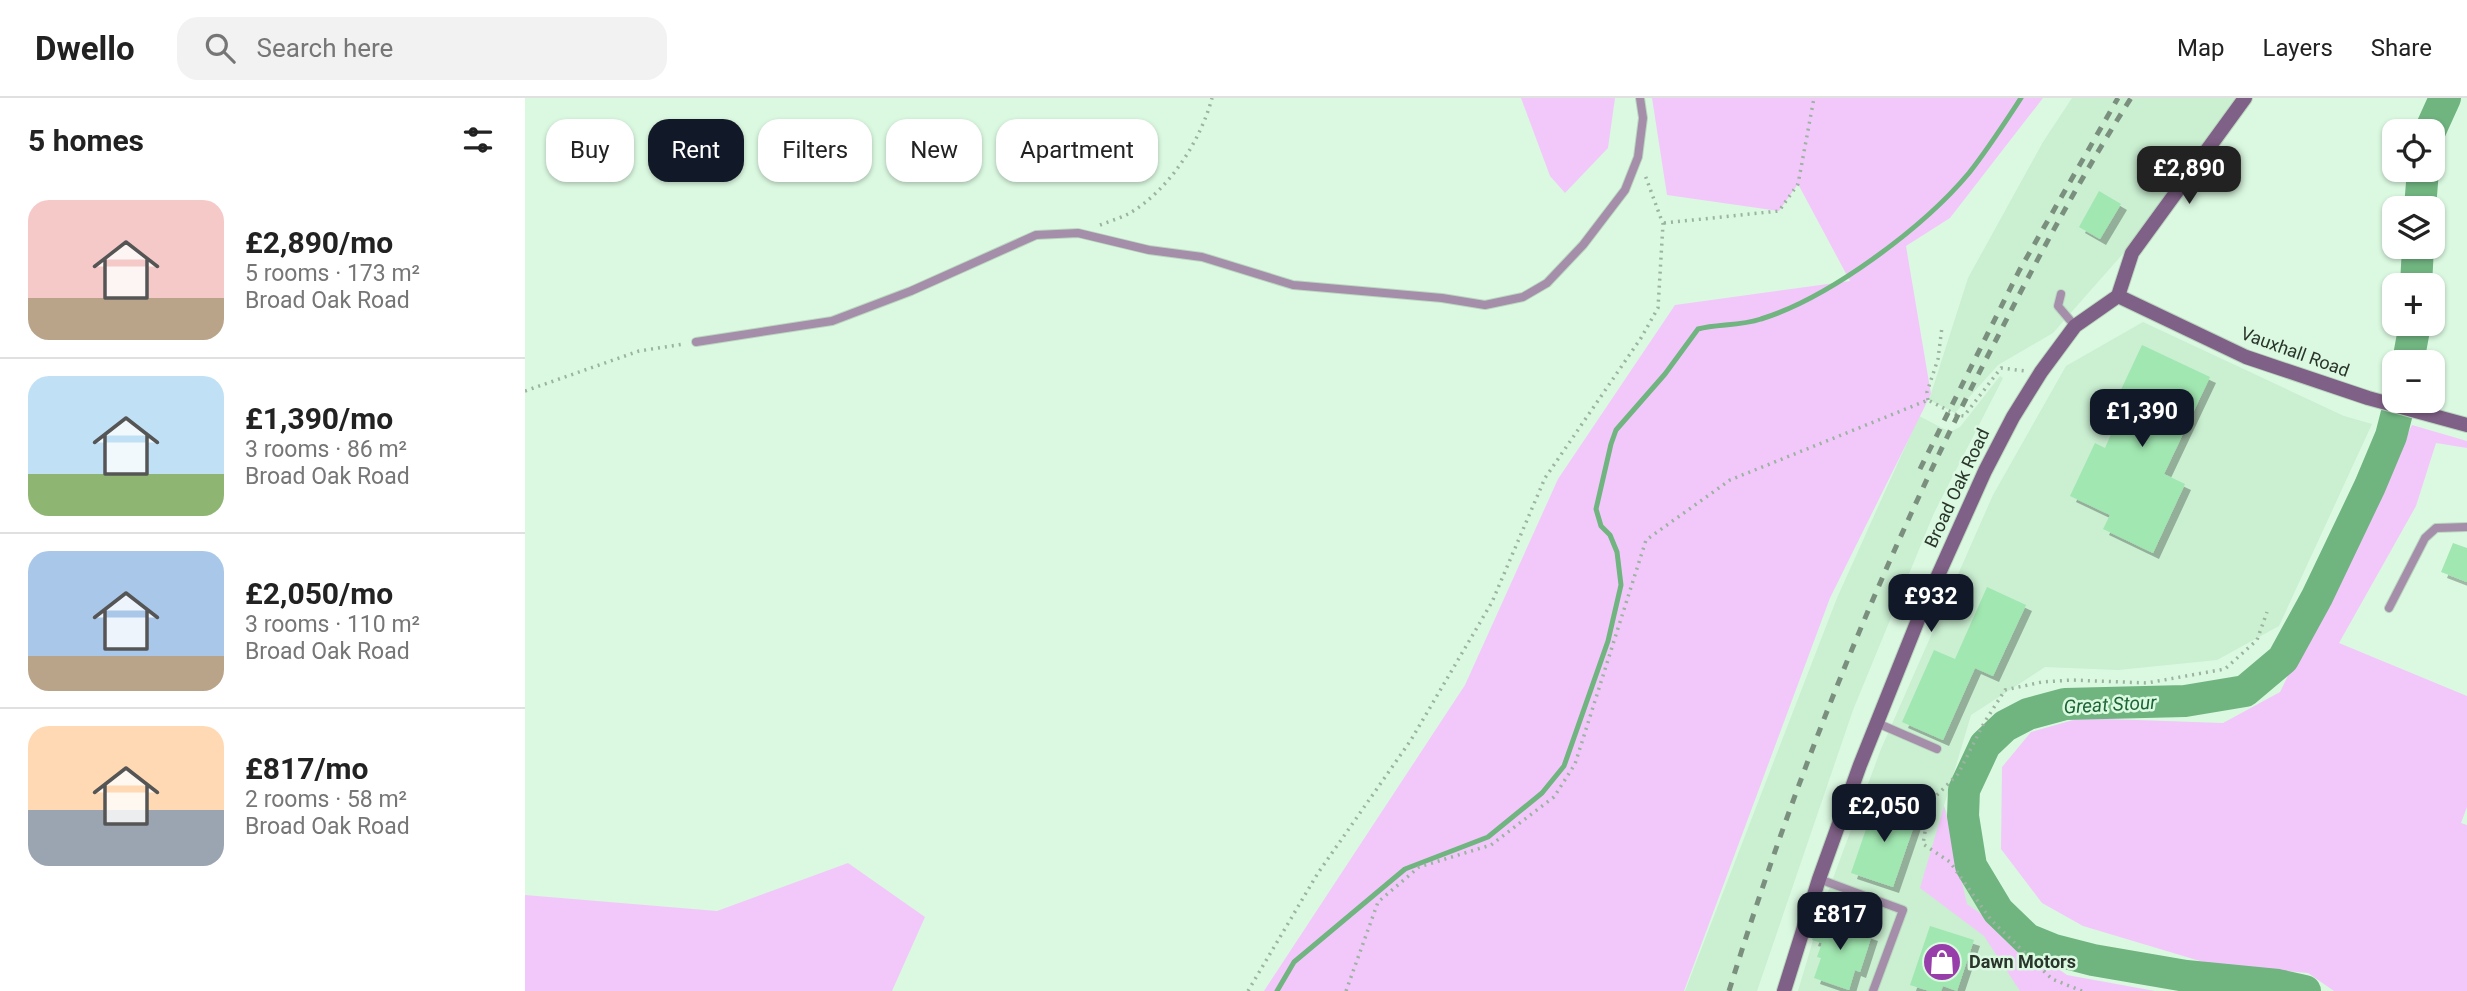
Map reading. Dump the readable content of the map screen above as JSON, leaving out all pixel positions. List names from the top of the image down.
{
  "streets": {
    "street": ["Vauxhall Road", "Broad Oak Road"]
  },
  "crossings": [
    ["Vauxhall Road", "Broad Oak Road"]
  ],
  "water": ["Great Stour"],
  "places": {
    "shop": ["Dawn Motors"]
  },
  "page": {
    "header": "Dwello",
    "search": "Search here",
    "nav": ["Map", "Layers", "Share"],
    "heading": "5 homes",
    "map_buttons": ["+", "−"],
    "chip": [
      "Buy",
      "Rent",
      "Filters",
      "New",
      "Apartment"
    ],
    "price": [
      "£2,890",
      "£1,390",
      "£932",
      "£2,050",
      "£817"
    ],
    "list": [
      {
        "name": "£2,890/mo",
        "note": "5 rooms · 173 m² · Broad Oak Road"
      },
      {
        "name": "£1,390/mo",
        "note": "3 rooms · 86 m² · Broad Oak Road"
      },
      {
        "name": "£2,050/mo",
        "note": "3 rooms · 110 m² · Broad Oak Road"
      },
      {
        "name": "£817/mo",
        "note": "2 rooms · 58 m² · Broad Oak Road"
      }
    ]
  }
}
